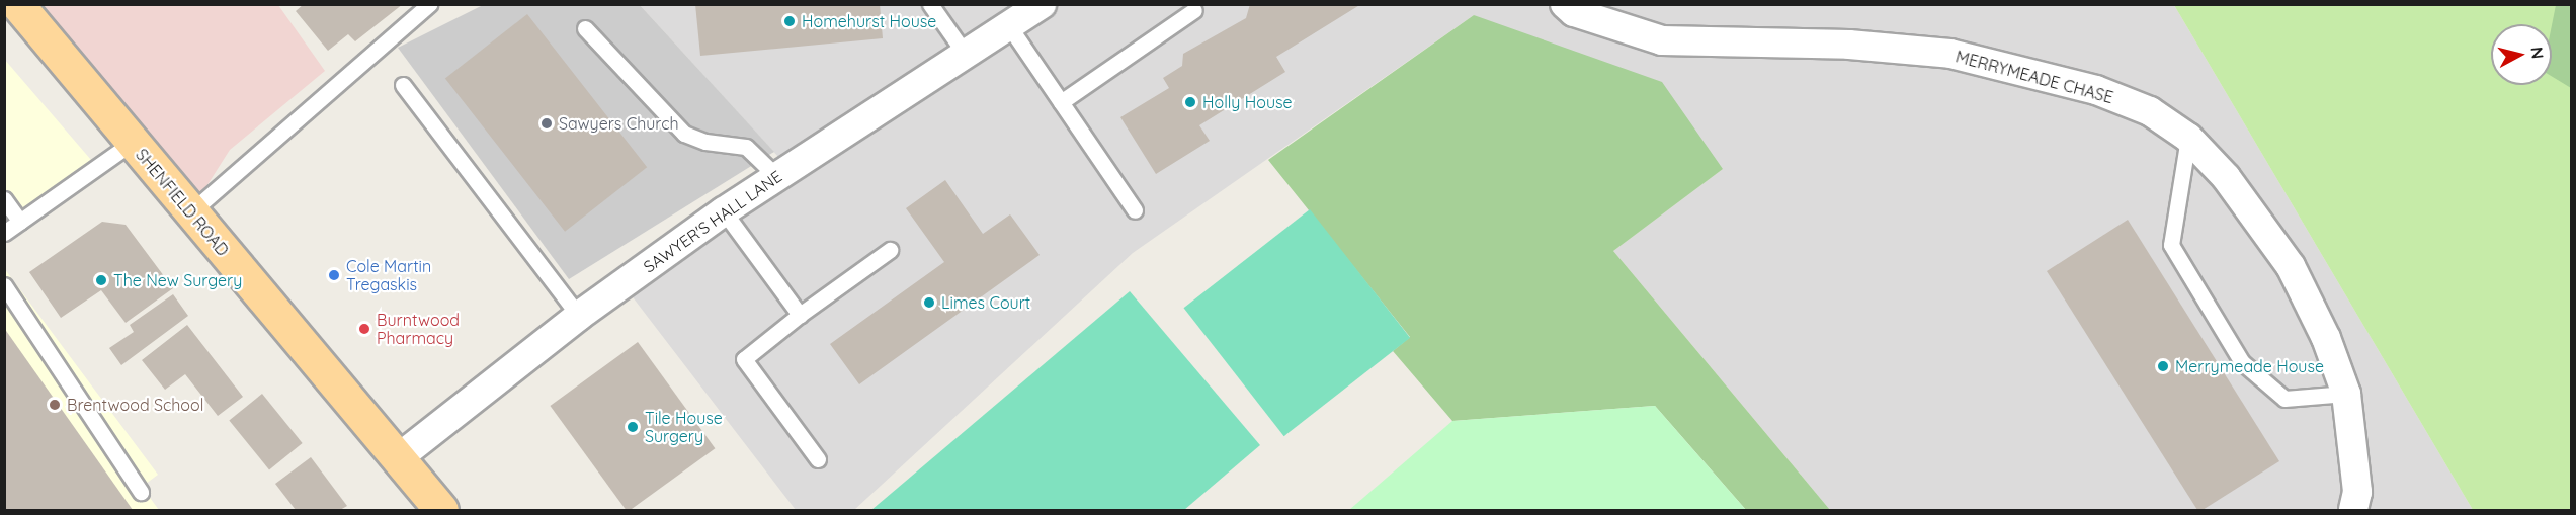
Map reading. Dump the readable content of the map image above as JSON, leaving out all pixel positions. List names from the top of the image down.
{
  "streets": {
    "main road": ["SHENFIELD ROAD"],
    "street": ["MERRYMEADE CHASE", "SAWYER'S HALL LANE"]
  },
  "crossings": [
    ["SHENFIELD ROAD", "SAWYER'S HALL LANE"]
  ],
  "places": [
    "Homehurst House",
    "Holly House",
    "Sawyers Church",
    "Cole Martin Tregaskis",
    "The New Surgery",
    "Limes Court",
    "Burntwood Pharmacy",
    "Merrymeade House",
    "Brentwood School",
    "Tile House Surgery"
  ],
  "north": "right"
}
